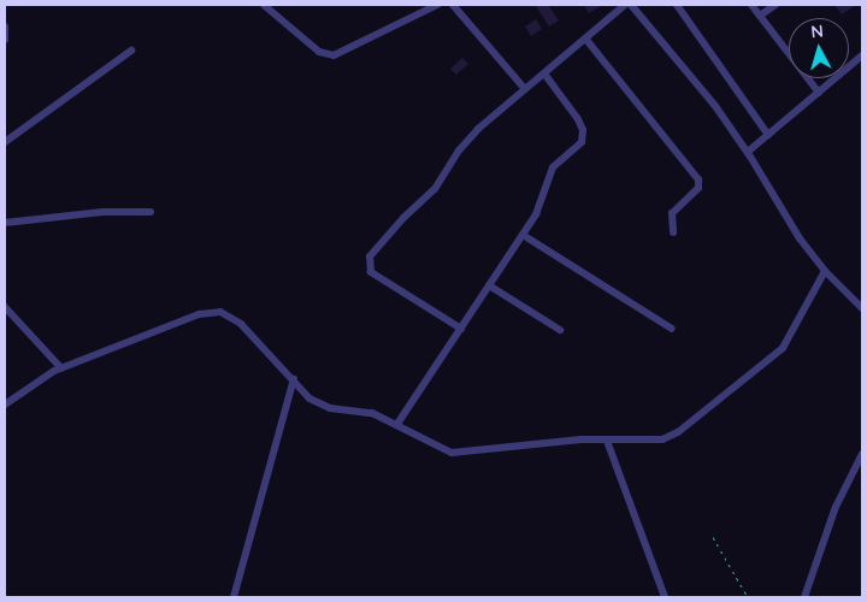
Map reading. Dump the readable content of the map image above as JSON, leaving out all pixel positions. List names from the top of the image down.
{
  "north": "top"
}
